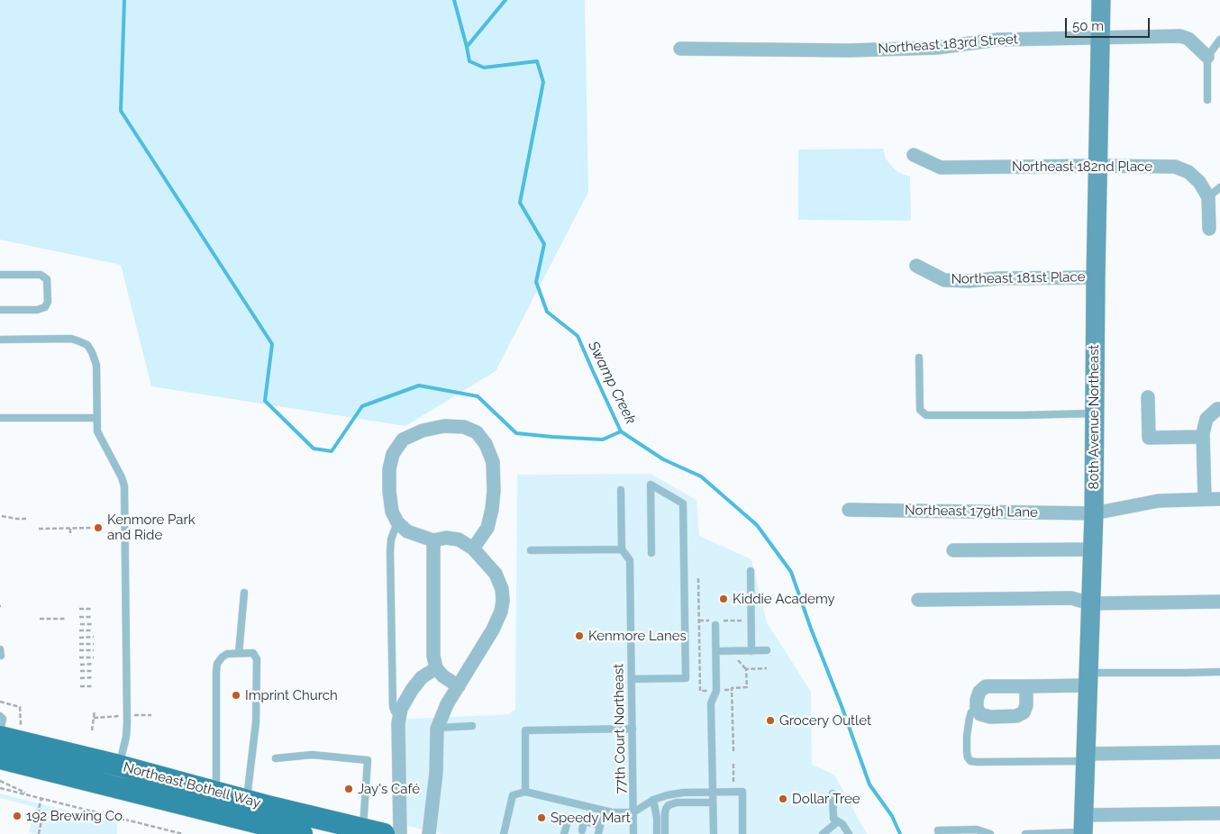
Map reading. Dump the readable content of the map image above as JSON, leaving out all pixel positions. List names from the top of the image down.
{
  "streets": {
    "main road": ["80th Avenue Northeast", "Northeast Bothell Way"],
    "street": [
      "Northeast 183rd Street",
      "Northeast 182nd Place",
      "Northeast 181st Place",
      "Northeast 179th Lane"
    ],
    "lane": ["77th Court Northeast"]
  },
  "crossings": [
    ["Northeast 183rd Street", "80th Avenue Northeast"],
    ["Northeast 182nd Place", "80th Avenue Northeast"],
    ["Northeast 181st Place", "80th Avenue Northeast"],
    ["80th Avenue Northeast", "Northeast 179th Lane"]
  ],
  "water": ["Swamp Creek"],
  "places": [
    "Kenmore Park and Ride",
    "Kiddie Academy",
    "Kenmore Lanes",
    "Imprint Church",
    "Grocery Outlet",
    "Jay's Café",
    "Dollar Tree",
    "192 Brewing Co.",
    "Speedy Mart"
  ],
  "scale_bar": "50 m"
}
